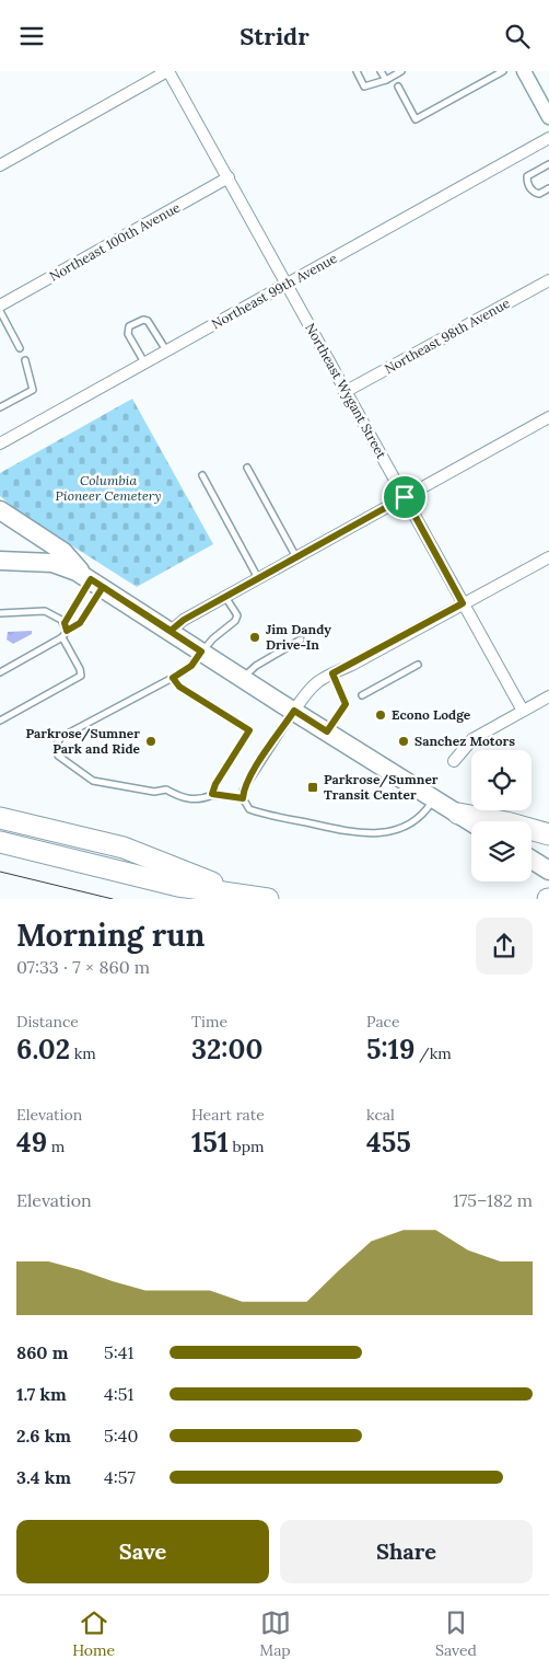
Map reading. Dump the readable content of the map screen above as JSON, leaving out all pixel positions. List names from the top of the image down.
{
  "streets": {
    "street": [
      "Northeast 100th Avenue",
      "Northeast 99th Avenue",
      "Northeast 98th Avenue",
      "Northeast Wygant Street"
    ]
  },
  "crossings": [
    ["Northeast 100th Avenue", "Northeast Wygant Street"],
    ["Northeast 99th Avenue", "Northeast Wygant Street"],
    ["Northeast 98th Avenue", "Northeast Wygant Street"]
  ],
  "parks": ["Columbia Pioneer Cemetery"],
  "places": {
    "other": [
      "Jim Dandy Drive-In",
      "Econo Lodge",
      "Parkrose/Sumner Park and Ride",
      "Sanchez Motors"
    ],
    "transit": ["Parkrose/Sumner Transit Center"]
  },
  "page": {
    "header": "Stridr",
    "heading": ["Morning run", "07:33 · 7 × 860 m"],
    "stats": [
      ["Distance", "6.02 km"],
      ["Time", "32:00"],
      ["Pace", "5:19 /km"],
      ["Elevation", "49 m"],
      ["Heart rate", "151 bpm"],
      ["kcal", "455"]
    ],
    "chart": ["Elevation", "175–182 m"],
    "list": [
      {
        "name": "860 m",
        "note": "5:41"
      },
      {
        "name": "1.7 km",
        "note": "4:51"
      },
      {
        "name": "2.6 km",
        "note": "5:40"
      },
      {
        "name": "3.4 km",
        "note": "4:57"
      }
    ],
    "buttons": ["Save", "Share"],
    "tabs": ["Home", "Map", "Saved"]
  }
}
